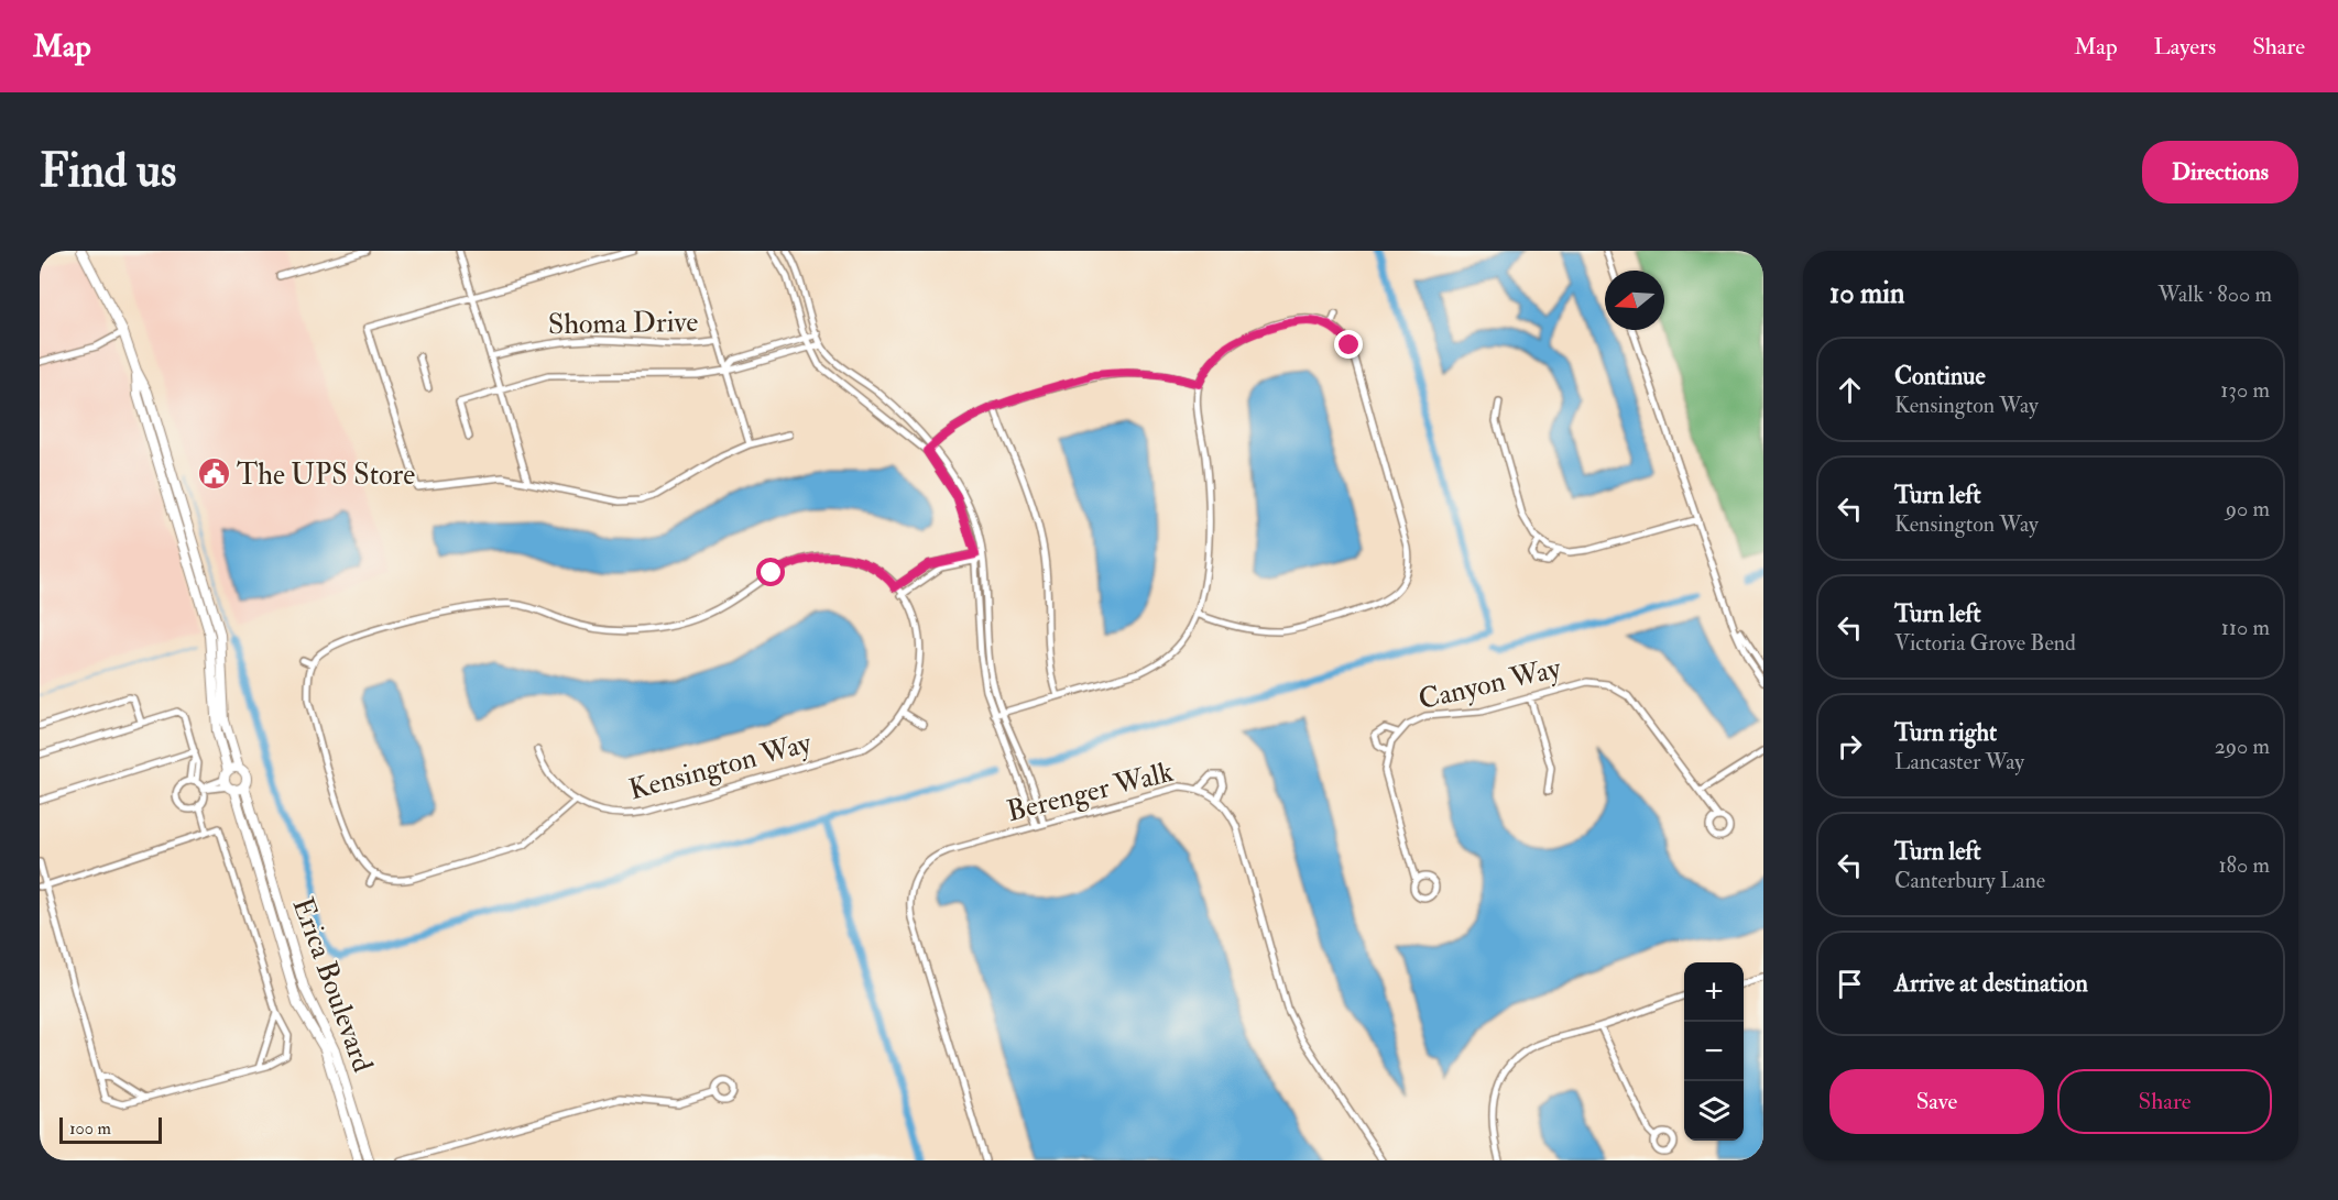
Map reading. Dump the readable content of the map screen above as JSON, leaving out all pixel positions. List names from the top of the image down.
{
  "streets": {
    "street": [
      "Shoma Drive",
      "Canyon Way",
      "Kensington Way",
      "Berenger Walk",
      "Erica Boulevard"
    ]
  },
  "places": {
    "public building": ["The UPS Store"]
  },
  "scale_bar": "100 m",
  "north": "left",
  "page": {
    "header": "Map",
    "nav": ["Map", "Layers", "Share"],
    "buttons": [
      "Directions",
      ["Save", "Share"]
    ],
    "title": "Find us",
    "heading": ["10 min", "Walk · 800 m"],
    "list": [
      ["Continue", "Kensington Way", "130 m"],
      ["Turn left", "Kensington Way", "90 m"],
      ["Turn left", "Victoria Grove Bend", "110 m"],
      ["Turn right", "Lancaster Way", "290 m"],
      ["Turn left", "Canterbury Lane", "180 m"],
      "Arrive at destination"
    ],
    "map_buttons": ["+", "−"],
    "scale": "100 m"
  }
}
